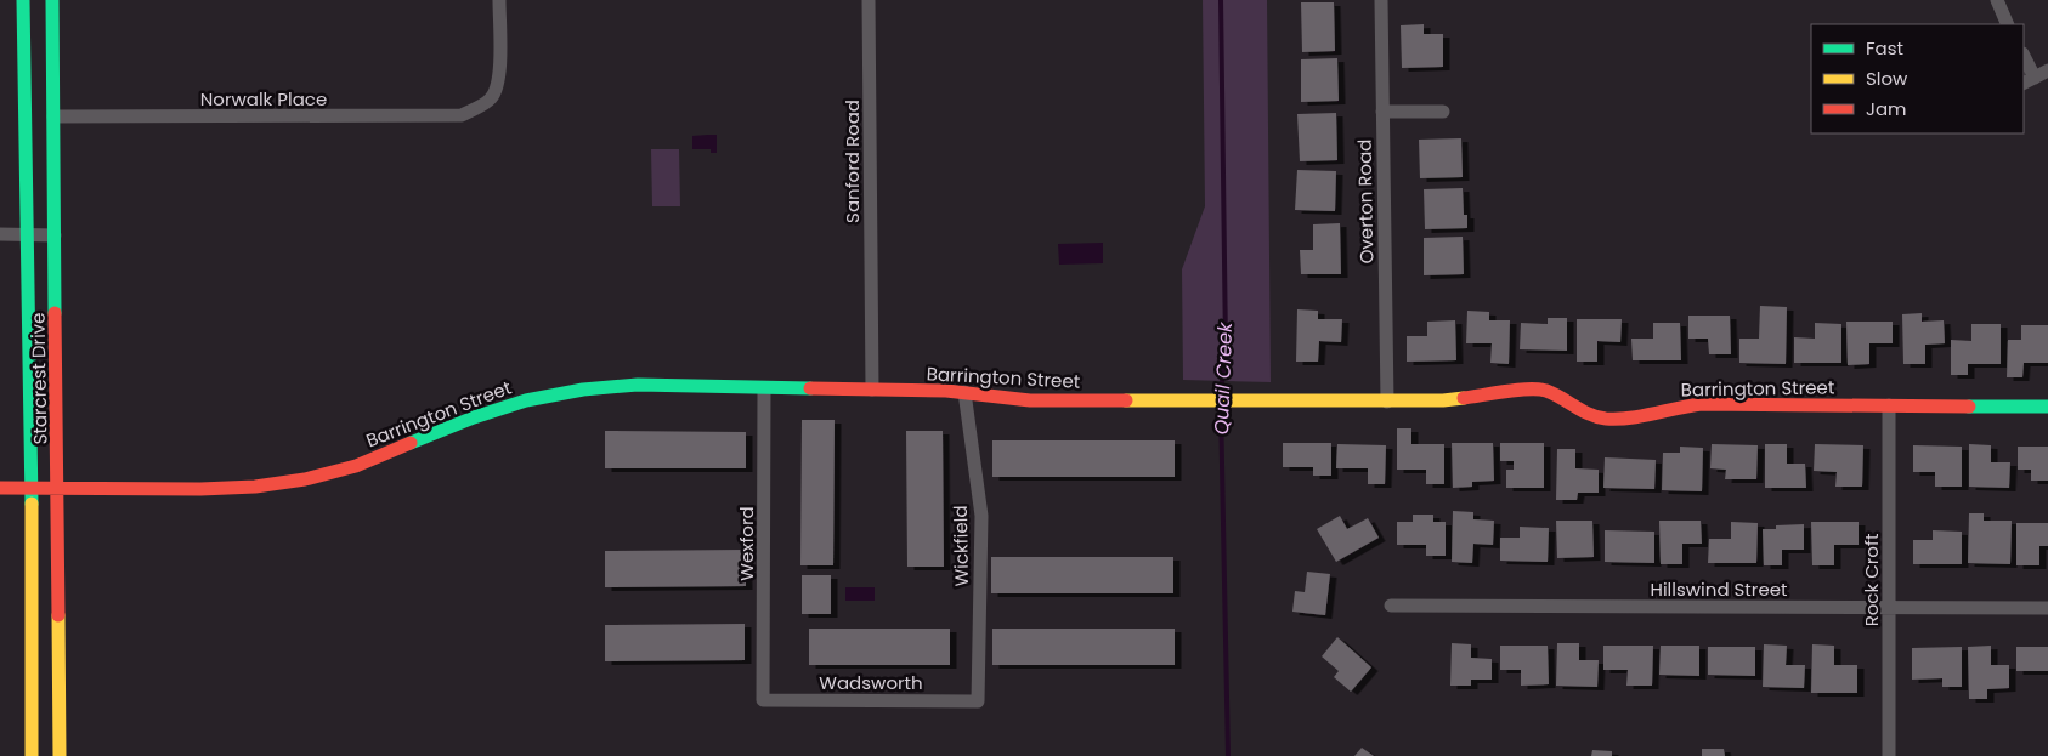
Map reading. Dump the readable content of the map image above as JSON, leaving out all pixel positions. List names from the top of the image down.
{
  "streets": {
    "street": [
      "Norwalk Place",
      "Sanford Road",
      "Overton Road",
      "Barrington Street",
      "Starcrest Drive",
      "Wexford",
      "Wickfield",
      "Rock Croft",
      "Hillswind Street",
      "Wadsworth"
    ]
  },
  "crossings": [
    ["Norwalk Place", "Starcrest Drive"],
    ["Sanford Road", "Barrington Street"],
    ["Overton Road", "Barrington Street"],
    ["Barrington Street", "Starcrest Drive"],
    ["Barrington Street", "Wexford"],
    ["Barrington Street", "Wickfield"],
    ["Barrington Street", "Rock Croft"],
    ["Wexford", "Wadsworth"],
    ["Wickfield", "Wadsworth"],
    ["Rock Croft", "Hillswind Street"]
  ],
  "water": ["Quail Creek"],
  "legend": ["Fast", "Slow", "Jam"]
}
